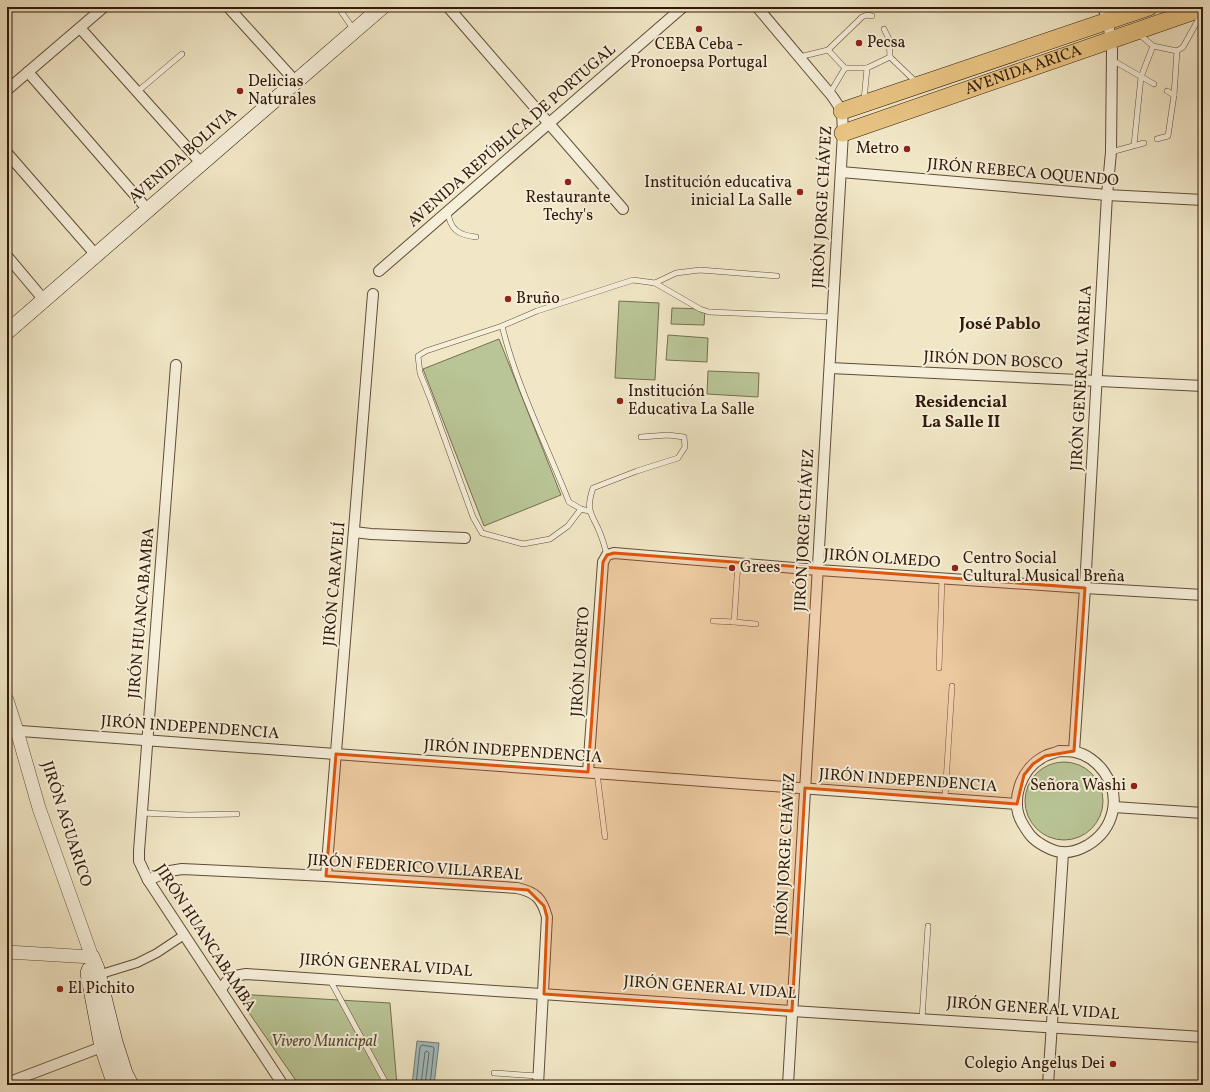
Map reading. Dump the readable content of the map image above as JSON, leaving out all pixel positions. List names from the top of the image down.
{
  "streets": {
    "main road": ["AVENIDA ARICA", "AVENIDA BOLIVIA", "JIRÓN AGUARICO"],
    "street": [
      "AVENIDA REPÚBLICA DE PORTUGAL",
      "JIRÓN REBECA OQUENDO",
      "JIRÓN JORGE CHÁVEZ",
      "JIRÓN DON BOSCO",
      "JIRÓN GENERAL VARELA",
      "JIRÓN OLMEDO",
      "JIRÓN CARAVELÍ",
      "JIRÓN HUANCABAMBA",
      "JIRÓN LORETO",
      "JIRÓN INDEPENDENCIA",
      "JIRÓN FEDERICO VILLAREAL",
      "JIRÓN GENERAL VIDAL"
    ]
  },
  "crossings": [
    ["AVENIDA ARICA", "JIRÓN JORGE CHÁVEZ"],
    ["AVENIDA ARICA", "JIRÓN GENERAL VARELA"],
    ["JIRÓN REBECA OQUENDO", "JIRÓN JORGE CHÁVEZ"],
    ["JIRÓN REBECA OQUENDO", "JIRÓN GENERAL VARELA"],
    ["JIRÓN JORGE CHÁVEZ", "JIRÓN DON BOSCO"],
    ["JIRÓN JORGE CHÁVEZ", "JIRÓN OLMEDO"],
    ["JIRÓN JORGE CHÁVEZ", "JIRÓN INDEPENDENCIA"],
    ["JIRÓN JORGE CHÁVEZ", "JIRÓN GENERAL VIDAL"],
    ["JIRÓN DON BOSCO", "JIRÓN GENERAL VARELA"],
    ["JIRÓN GENERAL VARELA", "JIRÓN OLMEDO"],
    ["JIRÓN GENERAL VARELA", "JIRÓN INDEPENDENCIA"],
    ["JIRÓN OLMEDO", "JIRÓN LORETO"],
    ["JIRÓN CARAVELÍ", "JIRÓN INDEPENDENCIA"],
    ["JIRÓN CARAVELÍ", "JIRÓN FEDERICO VILLAREAL"],
    ["JIRÓN HUANCABAMBA", "JIRÓN INDEPENDENCIA"],
    ["JIRÓN HUANCABAMBA", "JIRÓN FEDERICO VILLAREAL"],
    ["JIRÓN HUANCABAMBA", "JIRÓN GENERAL VIDAL"],
    ["JIRÓN LORETO", "JIRÓN INDEPENDENCIA"],
    ["JIRÓN INDEPENDENCIA", "JIRÓN AGUARICO"],
    ["JIRÓN FEDERICO VILLAREAL", "JIRÓN GENERAL VIDAL"]
  ],
  "districts": ["José Pablo", "Residencial La Salle II"],
  "parks": ["Vivero Municipal"],
  "places": [
    "CEBA Ceba - Pronoepsa Portugal",
    "Pecsa",
    "Delicias Naturales",
    "Metro",
    "Restaurante Techy's",
    "Institución educativa inicial La Salle",
    "Bruño",
    "Institución Educativa La Salle",
    "Grees",
    "Centro Social Cultural Musical Breña",
    "Señora Washi",
    "El Pichito",
    "Colegio Angelus Dei"
  ]
}
